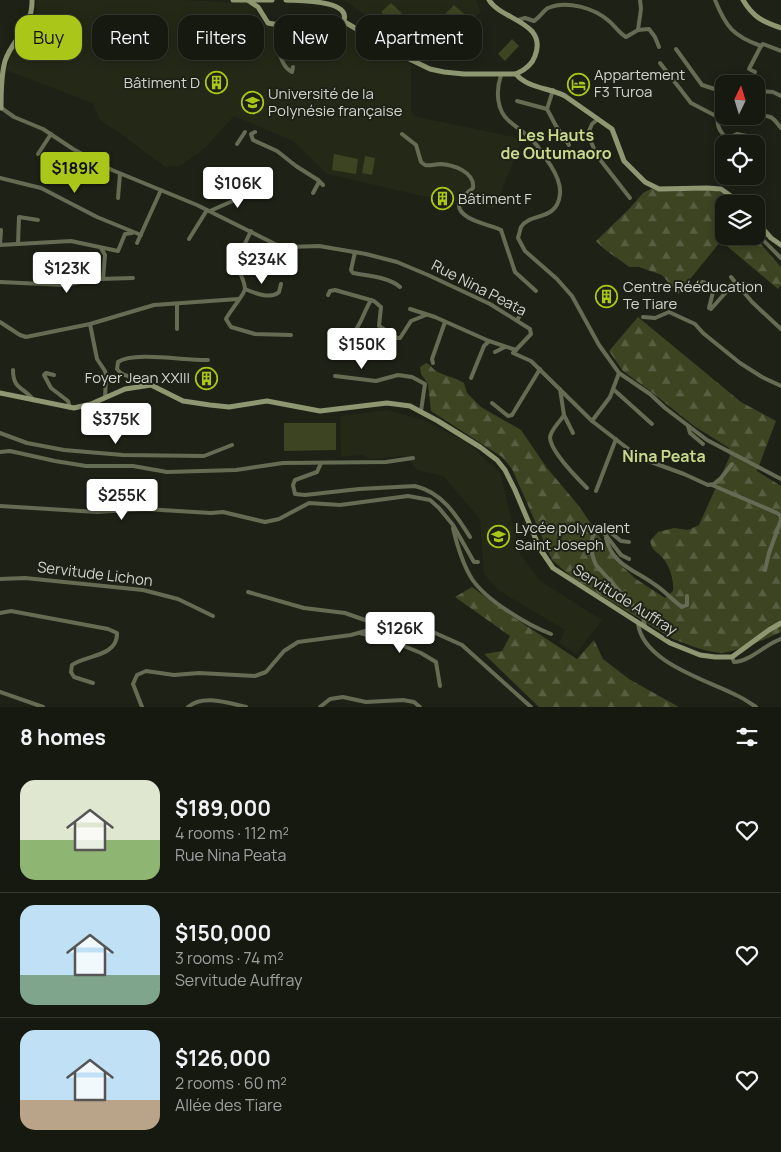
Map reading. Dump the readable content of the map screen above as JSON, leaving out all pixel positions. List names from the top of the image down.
{
  "streets": {
    "street": ["Rue Nina Peata", "Servitude Lichon", "Servitude Auffray"]
  },
  "districts": ["Les Hauts de Outumaoro", "Nina Peata"],
  "places": {
    "building": [
      "Bâtiment D",
      "Bâtiment F",
      "Centre Rééducation Te Tiare",
      "Foyer Jean XXIII"
    ],
    "hotel": ["Appartement F3 Turoa"],
    "school or university": ["Université de la Polynésie française", "Lycée polyvalent Saint Joseph"]
  },
  "north": "top",
  "page": {
    "chip": [
      "Buy",
      "Rent",
      "Filters",
      "New",
      "Apartment"
    ],
    "price": [
      "$189K",
      "$106K",
      "$234K",
      "$123K",
      "$150K",
      "$375K",
      "$255K",
      "$126K"
    ],
    "heading": "8 homes",
    "list": [
      {
        "name": "$189,000",
        "note": "4 rooms · 112 m² · Rue Nina Peata"
      },
      {
        "name": "$150,000",
        "note": "3 rooms · 74 m² · Servitude Auffray"
      },
      {
        "name": "$126,000",
        "note": "2 rooms · 60 m² · Allée des Tiare"
      }
    ]
  }
}
